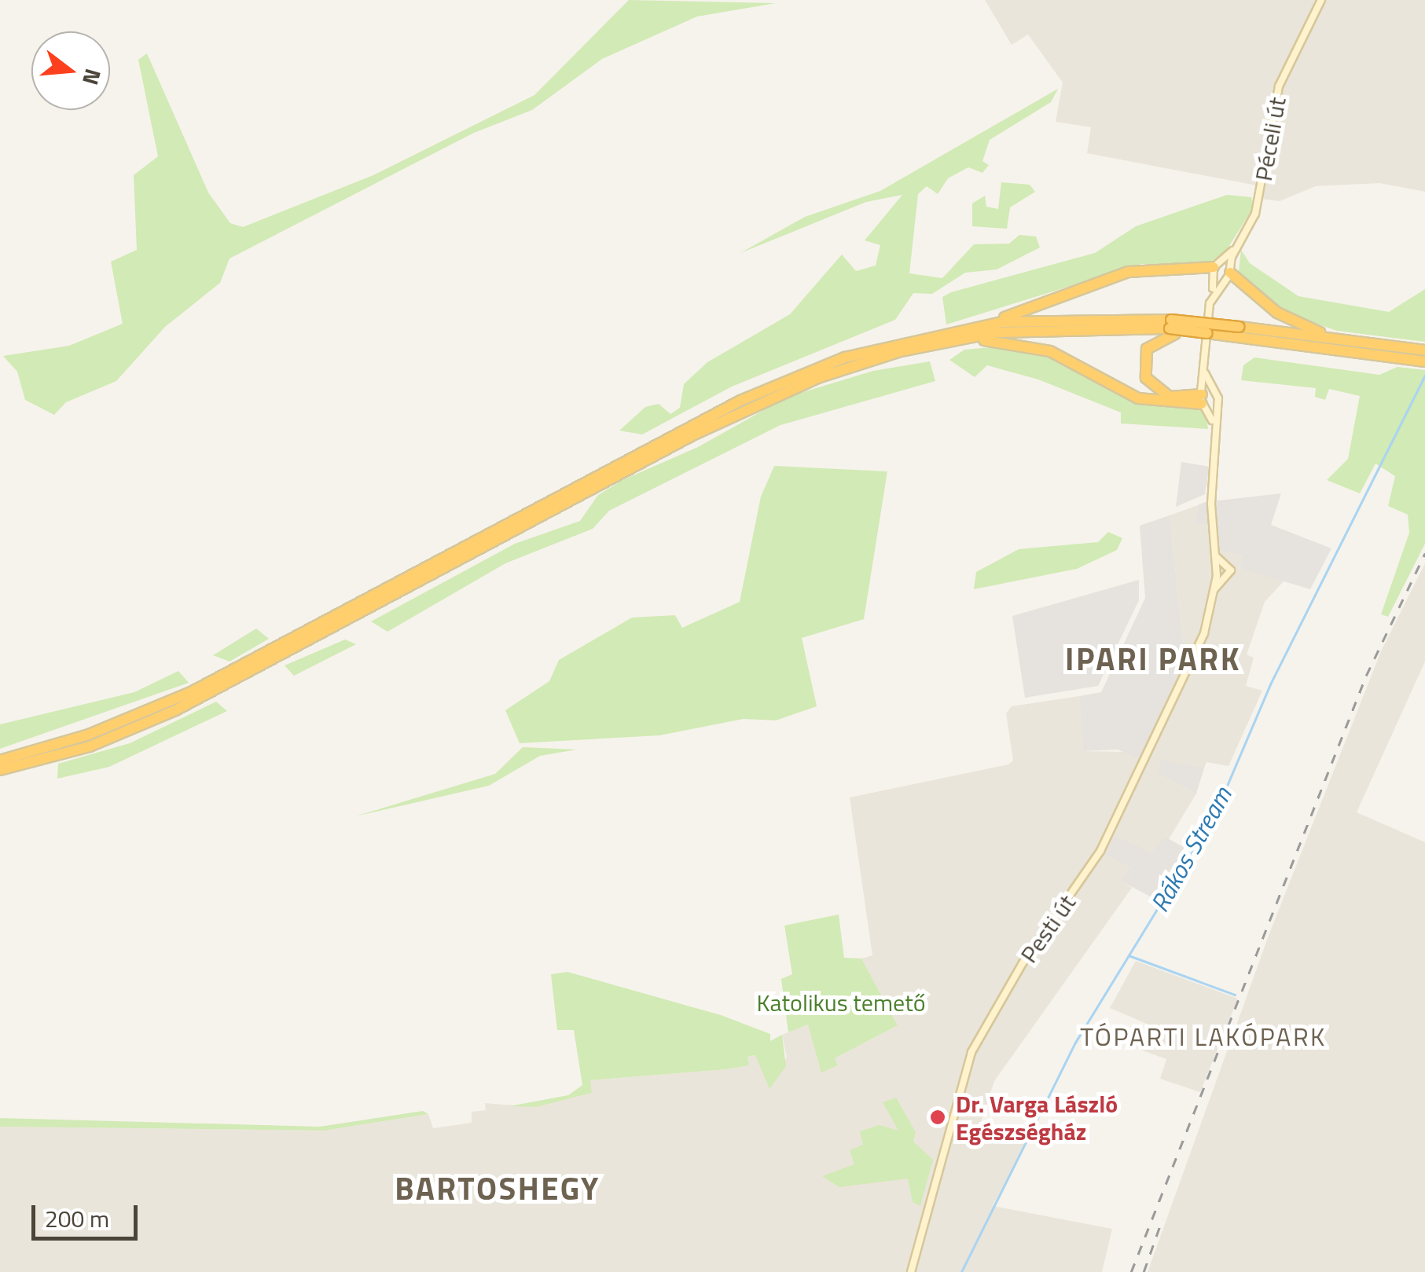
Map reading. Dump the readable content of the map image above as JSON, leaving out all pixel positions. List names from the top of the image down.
{
  "streets": {
    "main road": ["Péceli út", "Pesti út"]
  },
  "districts": ["IPARI PARK", "TÓPARTI LAKÓPARK", "BARTOSHEGY"],
  "water": ["Rákos Stream"],
  "parks": ["Katolikus temető"],
  "places": ["Dr. Varga László Egészségház"],
  "scale_bar": "200 m",
  "north": "right"
}
